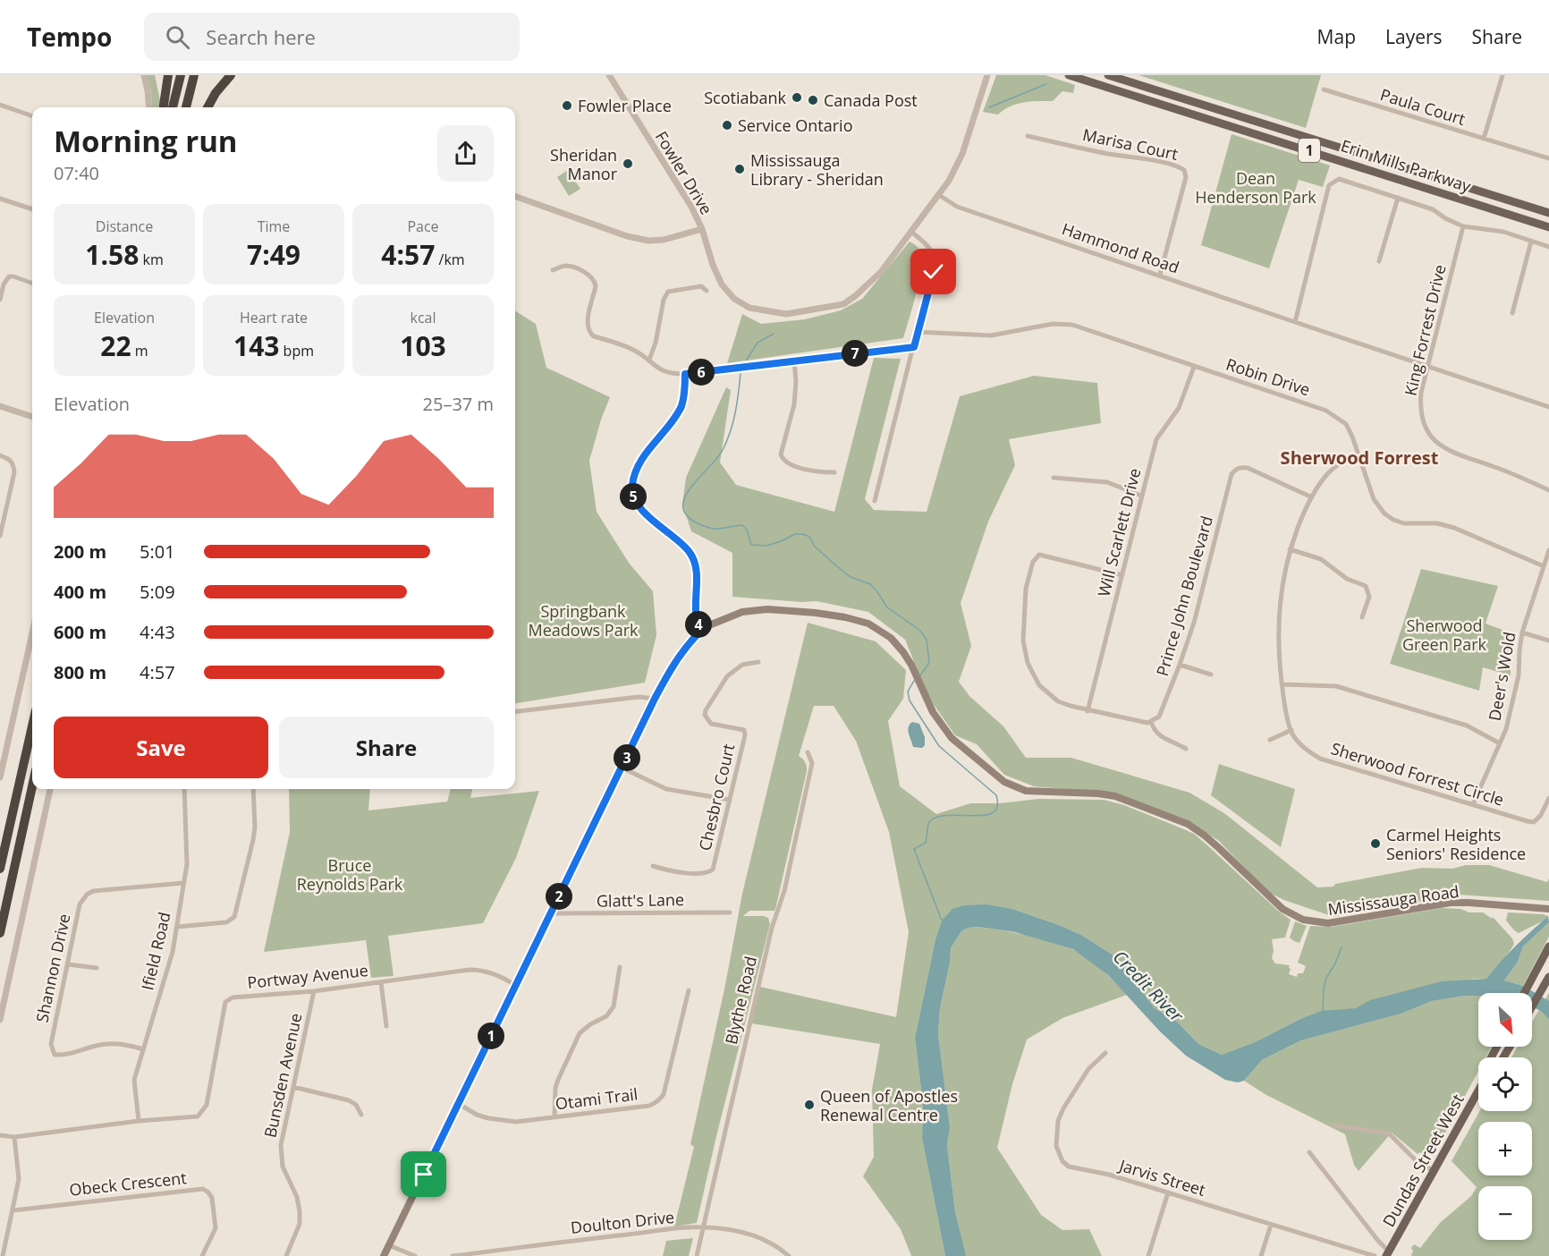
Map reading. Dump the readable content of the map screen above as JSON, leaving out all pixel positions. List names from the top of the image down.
{
  "streets": {
    "main road": [
      "1",
      "Erin Mills Parkway",
      "Mississauga Road",
      "Dundas Street West"
    ],
    "street": [
      "Paula Court",
      "Marisa Court",
      "Fowler Drive",
      "Hammond Road",
      "King Forrest Drive",
      "Robin Drive",
      "Will Scarlett Drive",
      "Prince John Boulevard",
      "Deer's Wold",
      "Sherwood Forrest Circle",
      "Chesbro Court",
      "Glatt's Lane",
      "Ifield Road",
      "Shannon Drive",
      "Portway Avenue",
      "Blythe Road",
      "Bunsden Avenue",
      "Otami Trail",
      "Jarvis Street",
      "Obeck Crescent",
      "Doulton Drive"
    ]
  },
  "crossings": [
    ["Marisa Court", "Hammond Road"],
    ["Fowler Drive", "Hammond Road"],
    ["Hammond Road", "King Forrest Drive"],
    ["Robin Drive", "Will Scarlett Drive"],
    ["Robin Drive", "Deer's Wold"],
    ["Robin Drive", "Sherwood Forrest Circle"],
    ["Prince John Boulevard", "Sherwood Forrest Circle"],
    ["Deer's Wold", "Sherwood Forrest Circle"],
    ["Glatt's Lane", "Mississauga Road"],
    ["Mississauga Road", "Portway Avenue"],
    ["Mississauga Road", "Otami Trail"],
    ["Ifield Road", "Shannon Drive"],
    ["Ifield Road", "Portway Avenue"],
    ["Portway Avenue", "Bunsden Avenue"],
    ["Blythe Road", "Doulton Drive"]
  ],
  "districts": ["Sherwood Forrest"],
  "water": ["Credit River"],
  "parks": [
    "Dean Henderson Park",
    "Springbank Meadows Park",
    "Sherwood Green Park",
    "Bruce Reynolds Park"
  ],
  "places": [
    "Scotiabank",
    "Canada Post",
    "Fowler Place",
    "Service Ontario",
    "Sheridan Manor",
    "Mississauga Library - Sheridan",
    "Carmel Heights Seniors' Residence",
    "Queen of Apostles Renewal Centre"
  ],
  "north": "bottom right",
  "page": {
    "header": "Tempo",
    "search": "Search here",
    "nav": ["Map", "Layers", "Share"],
    "heading": ["Morning run", "07:40"],
    "stats": [
      ["Distance", "1.58 km"],
      ["Time", "7:49"],
      ["Pace", "4:57 /km"],
      ["Elevation", "22 m"],
      ["Heart rate", "143 bpm"],
      ["kcal", "103"]
    ],
    "pins": [
      "7",
      "6",
      "5",
      "4",
      "3",
      "2",
      "1"
    ],
    "chart": ["Elevation", "25–37 m"],
    "list": [
      {
        "name": "200 m",
        "note": "5:01"
      },
      {
        "name": "400 m",
        "note": "5:09"
      },
      {
        "name": "600 m",
        "note": "4:43"
      },
      {
        "name": "800 m",
        "note": "4:57"
      }
    ],
    "buttons": ["Save", "Share"],
    "map_buttons": ["+", "−"]
  }
}
